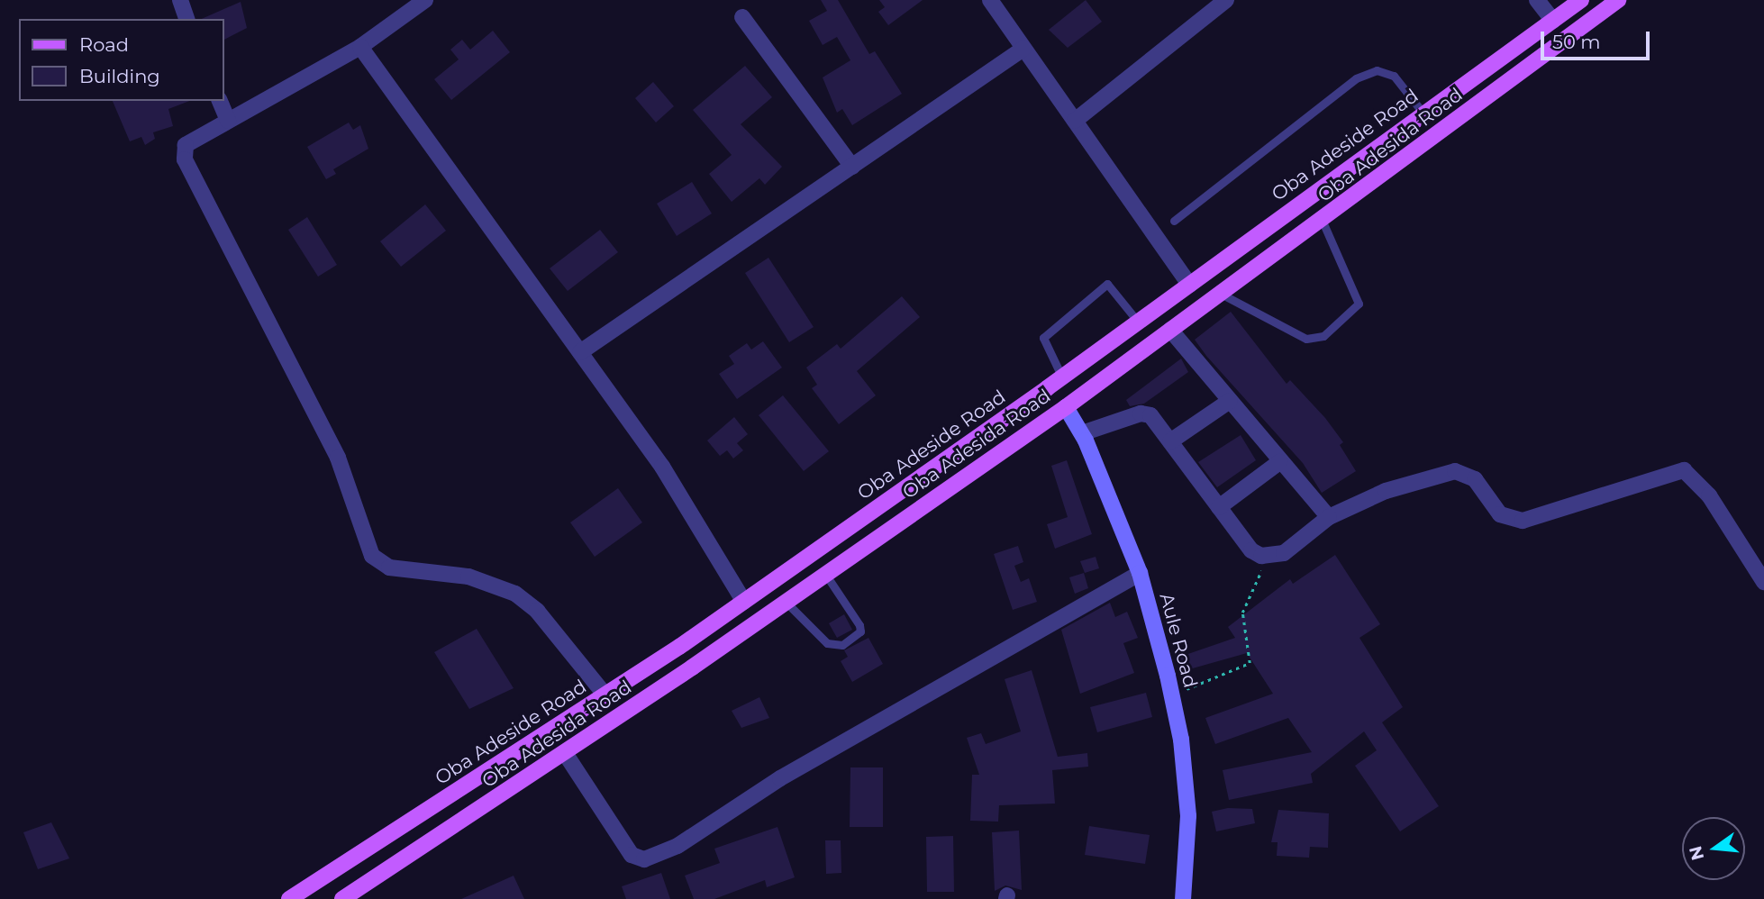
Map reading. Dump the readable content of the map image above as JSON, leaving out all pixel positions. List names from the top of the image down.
{
  "streets": {
    "main road": ["Oba Adeside Road", "Oba Adesida Road"],
    "street": ["Aule Road"]
  },
  "crossings": [
    ["Oba Adesida Road", "Aule Road"]
  ],
  "legend": ["Road", "Building"],
  "scale_bar": "50 m",
  "north": "left"
}
